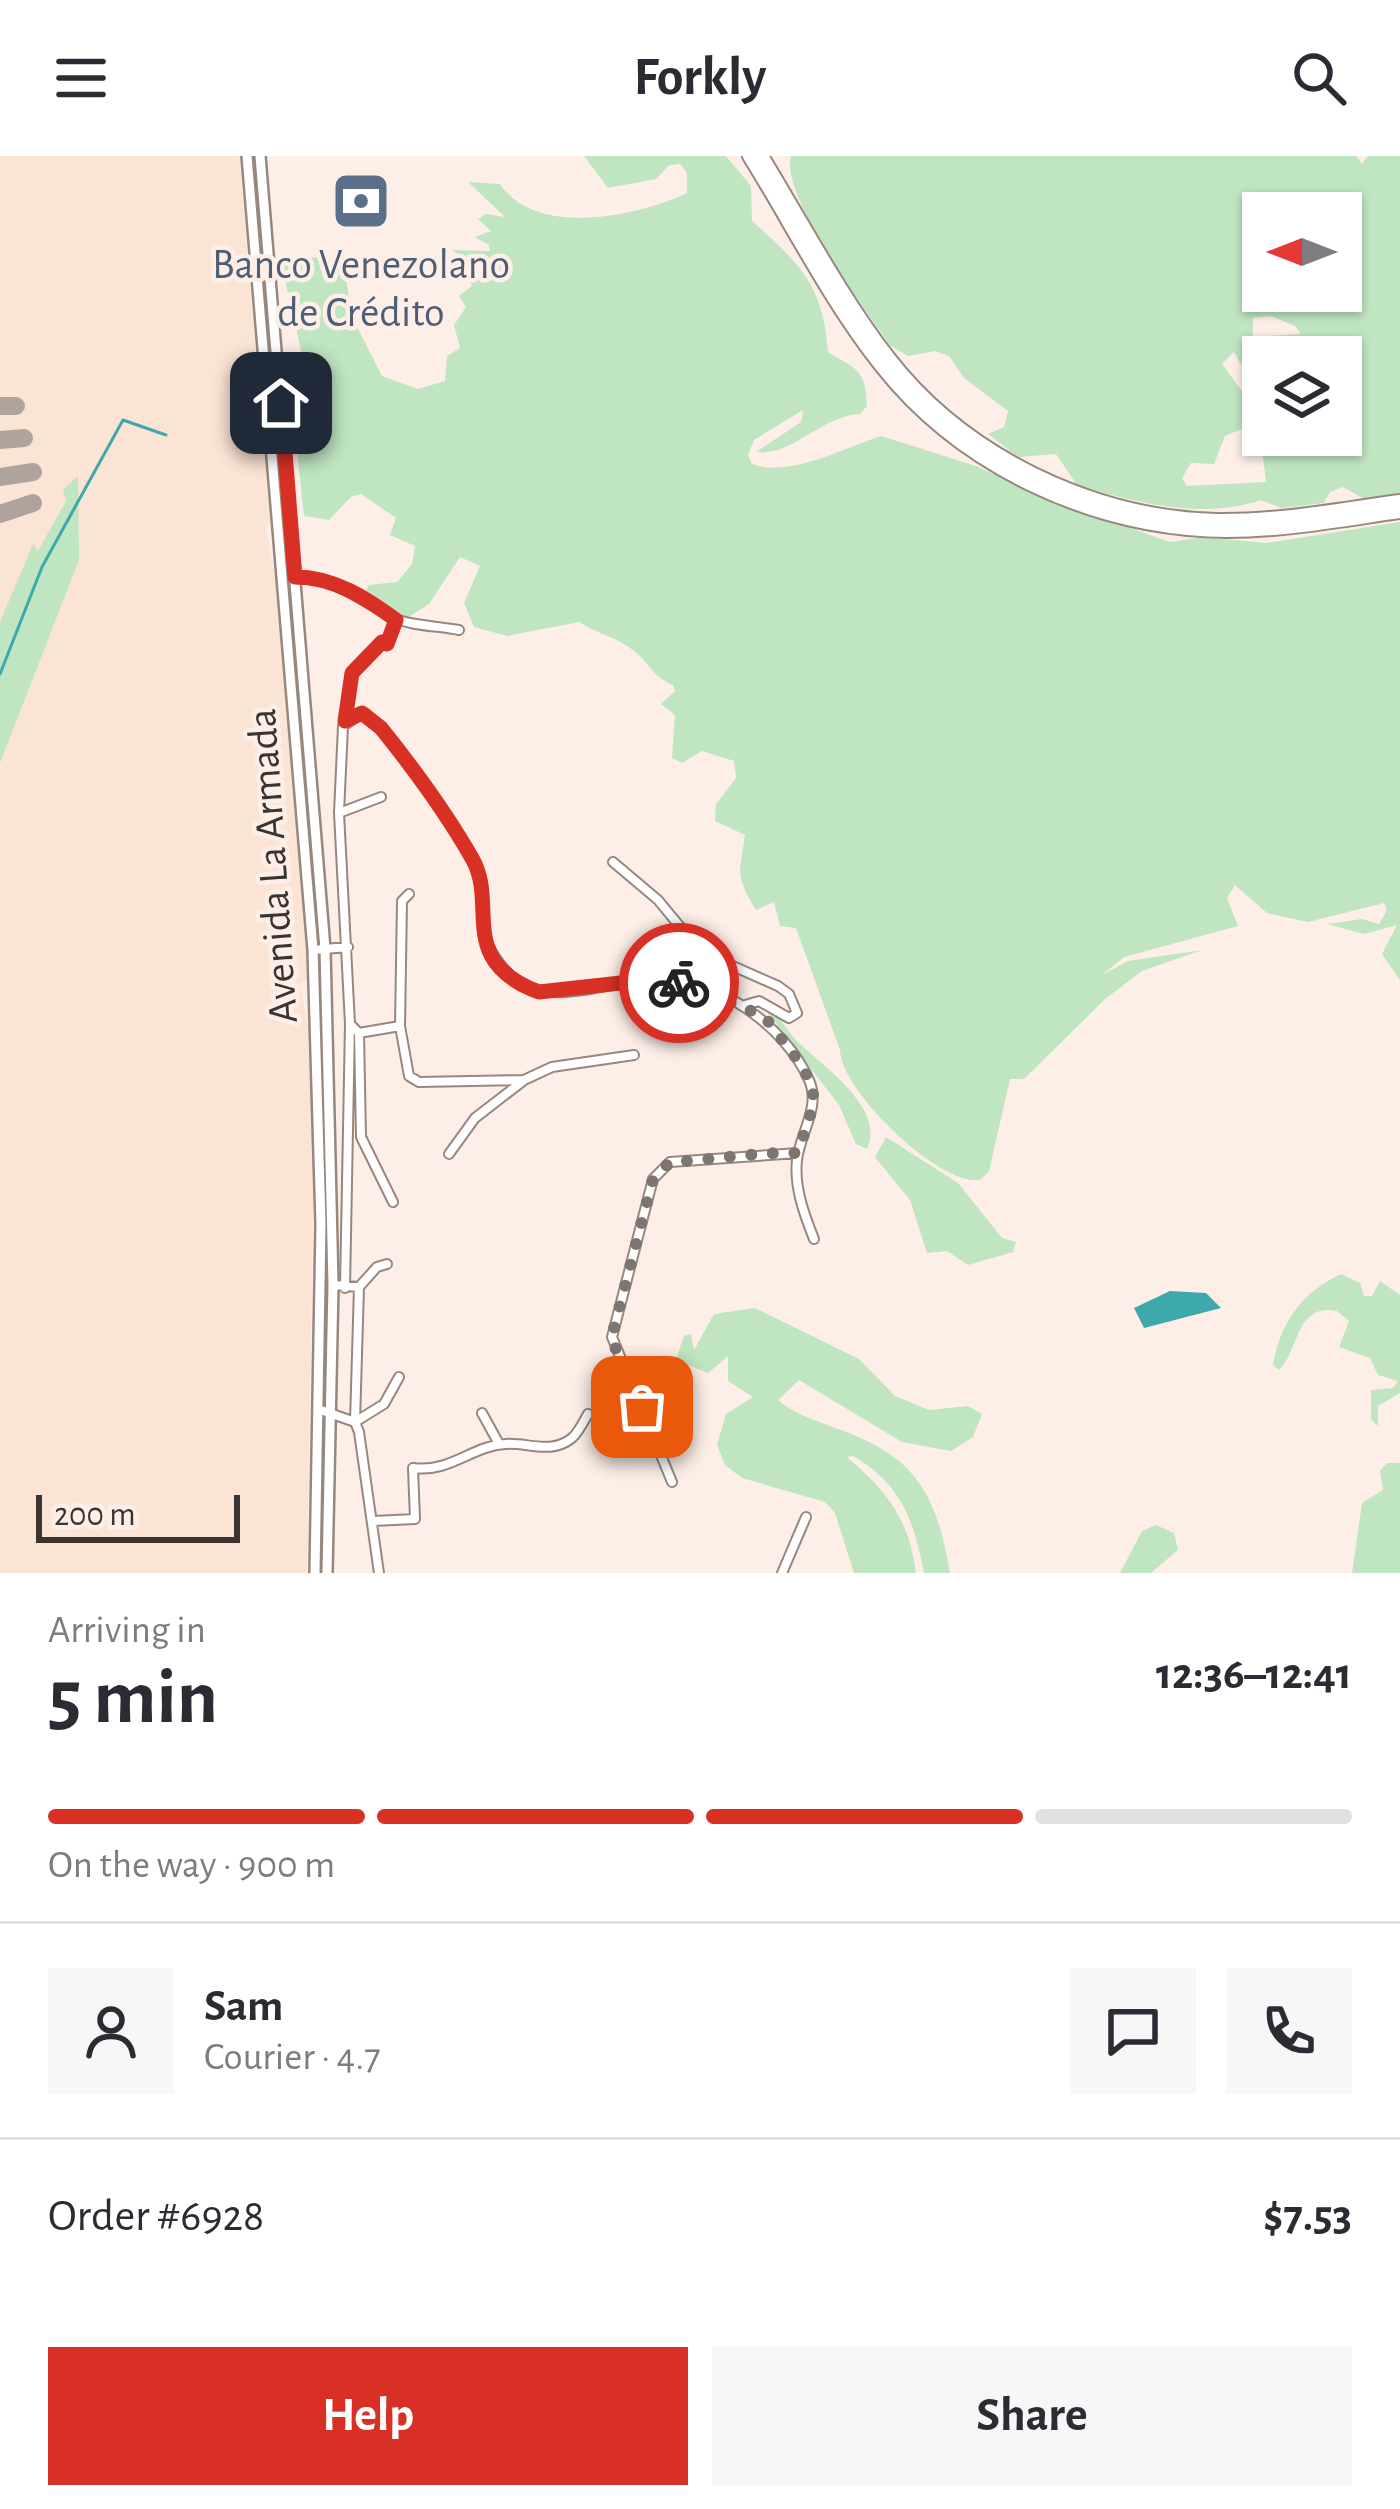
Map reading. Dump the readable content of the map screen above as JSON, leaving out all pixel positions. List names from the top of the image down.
{
  "streets": {
    "main road": ["Avenida La Armada"]
  },
  "places": {
    "bank": ["Banco Venezolano de Crédito"]
  },
  "scale_bar": "200 m",
  "north": "left",
  "page": {
    "header": "Forkly",
    "scale": "200 m",
    "heading": ["5 min", "Arriving in", "12:36–12:41"],
    "panel": [
      "Sam",
      "Courier · 4.7",
      "Order #6928",
      "$7.53"
    ],
    "bar": "On the way · 900 m",
    "buttons": ["Help", "Share"]
  }
}
